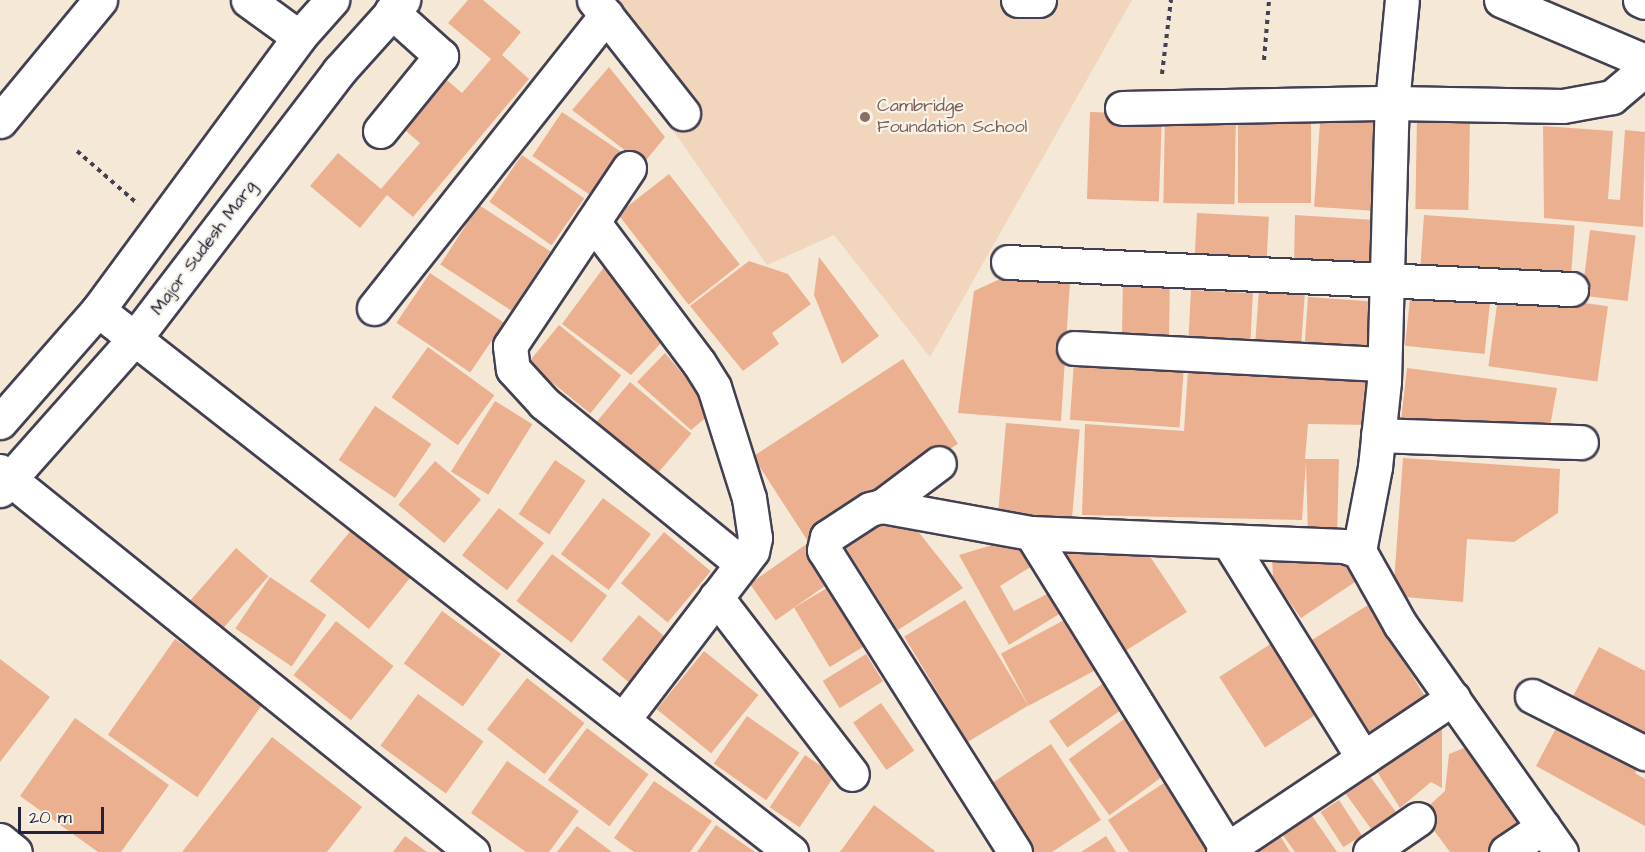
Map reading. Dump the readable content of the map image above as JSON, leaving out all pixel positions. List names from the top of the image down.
{
  "streets": {
    "street": ["Major Sudesh Marg"]
  },
  "places": ["Cambridge Foundation School"],
  "scale_bar": "20 m"
}
